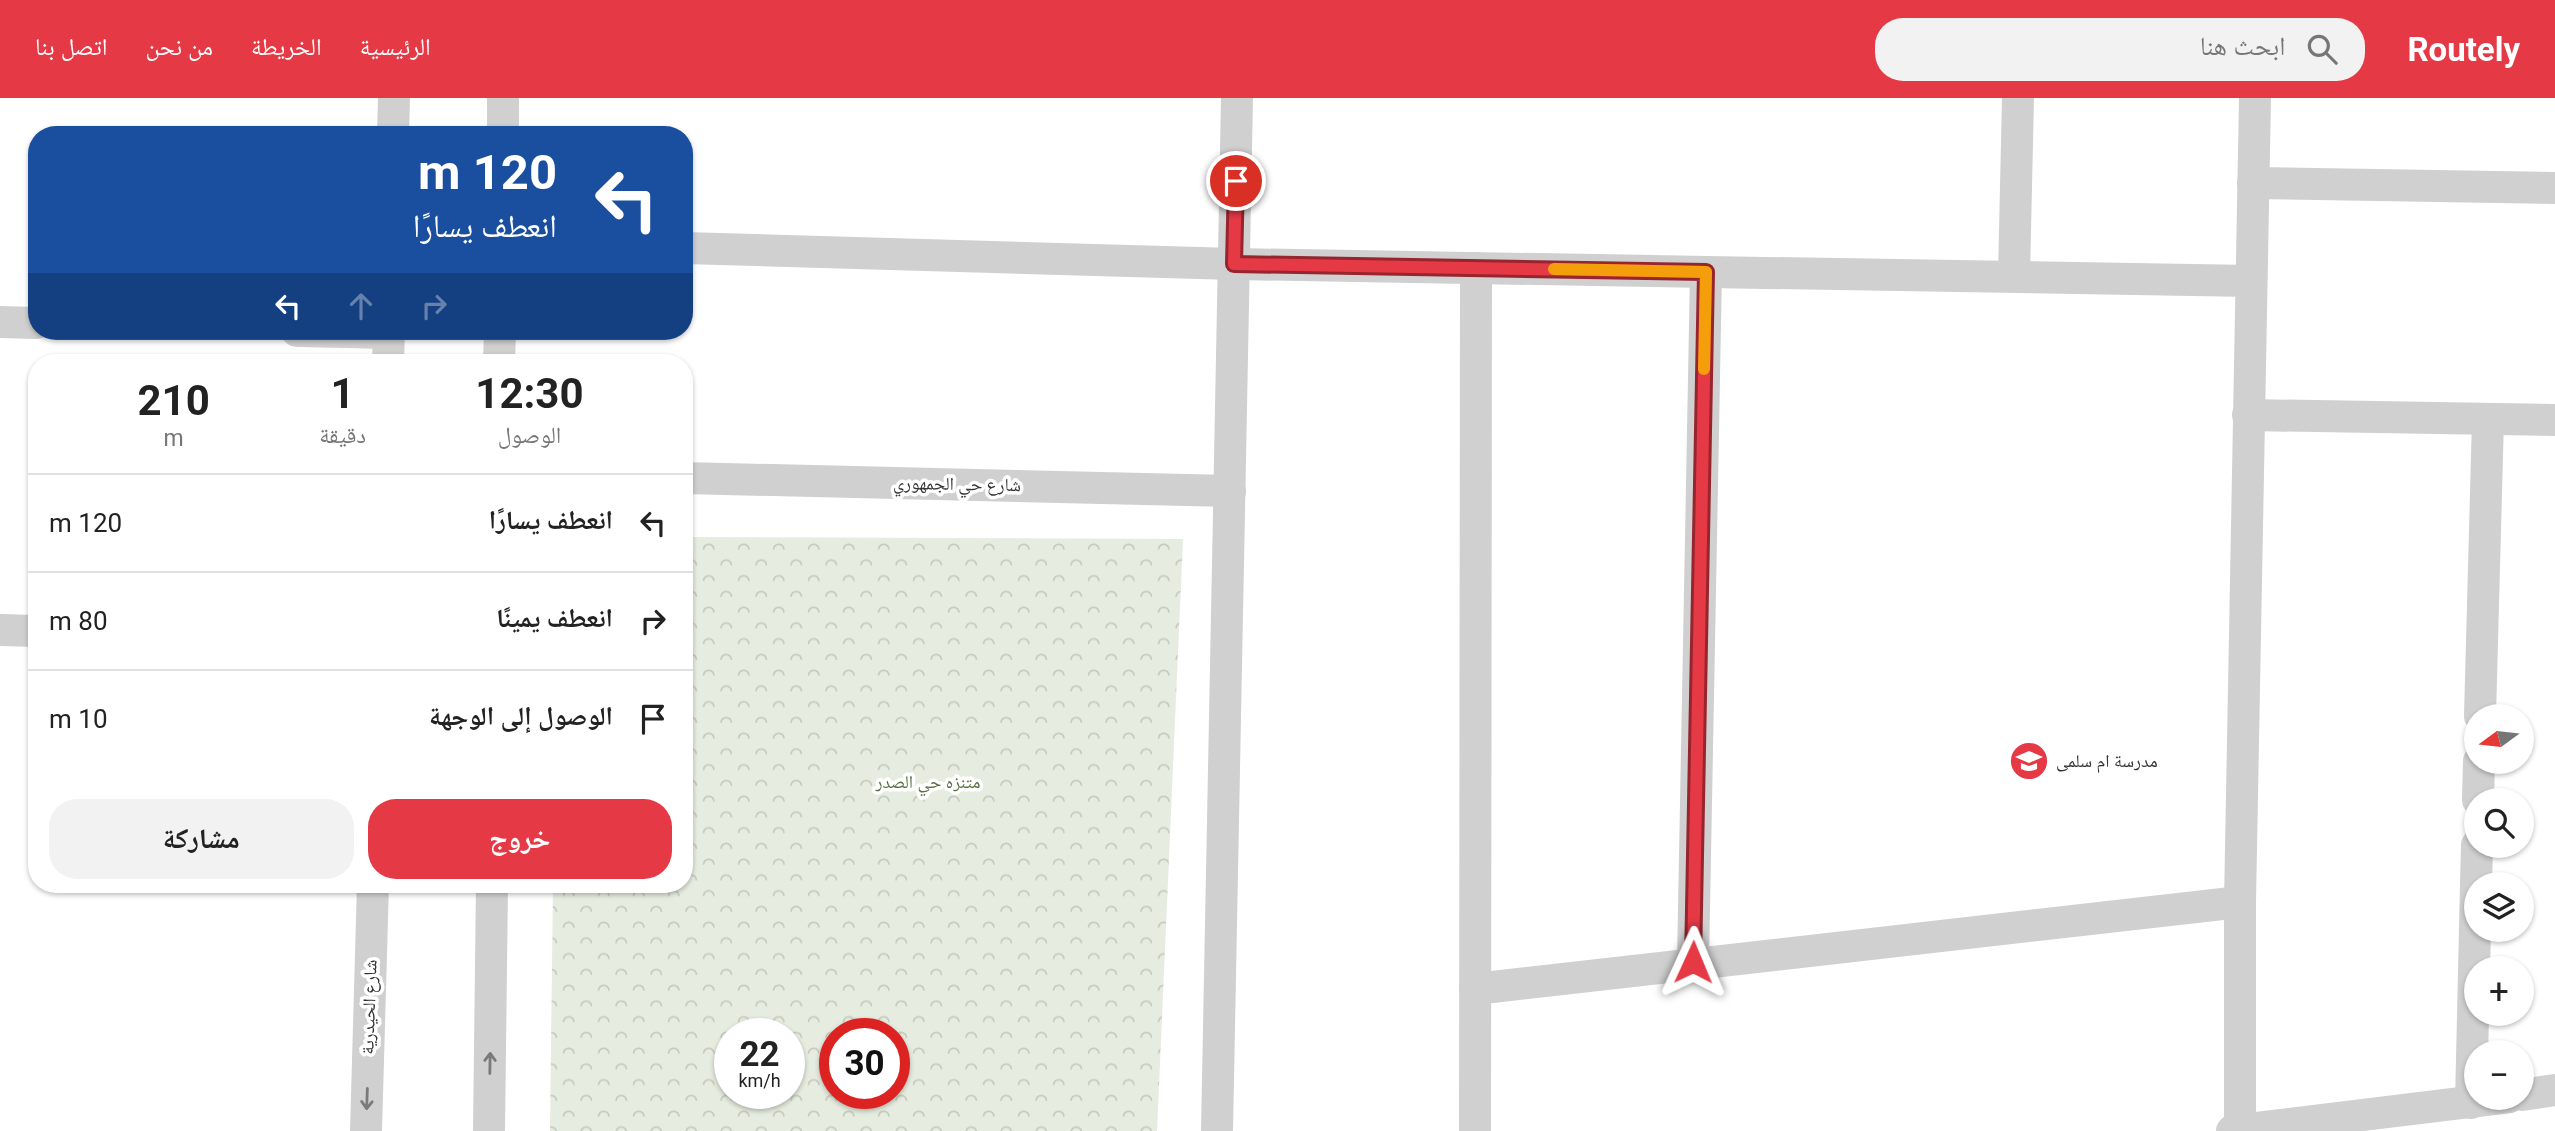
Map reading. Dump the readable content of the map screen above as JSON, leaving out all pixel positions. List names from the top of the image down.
{
  "streets": {
    "street": ["شارع حي الجمهوري", "شارع الحيدرية"]
  },
  "parks": ["متنزه حي الصدر"],
  "places": {
    "school or university": ["مدرسة ام سلمى"]
  },
  "north": "left",
  "page": {
    "header": "Routely",
    "search": "ابحث هنا",
    "nav": [
      "الرئيسية",
      "الخريطة",
      "من نحن",
      "اتصل بنا"
    ],
    "turn": ["120 m", "انعطف يسارًا"],
    "eta": [
      "12:30",
      "الوصول",
      "1",
      "دقيقة",
      "210",
      "m"
    ],
    "list": [
      {
        "name": "انعطف يسارًا",
        "value": "120 m"
      },
      {
        "name": "انعطف يمينًا",
        "value": "80 m"
      },
      {
        "name": "الوصول إلى الوجهة",
        "value": "10 m"
      }
    ],
    "map_buttons": ["+", "−"],
    "buttons": ["خروج", "مشاركة"],
    "speed": "22 km/h",
    "limit": "30"
  }
}
